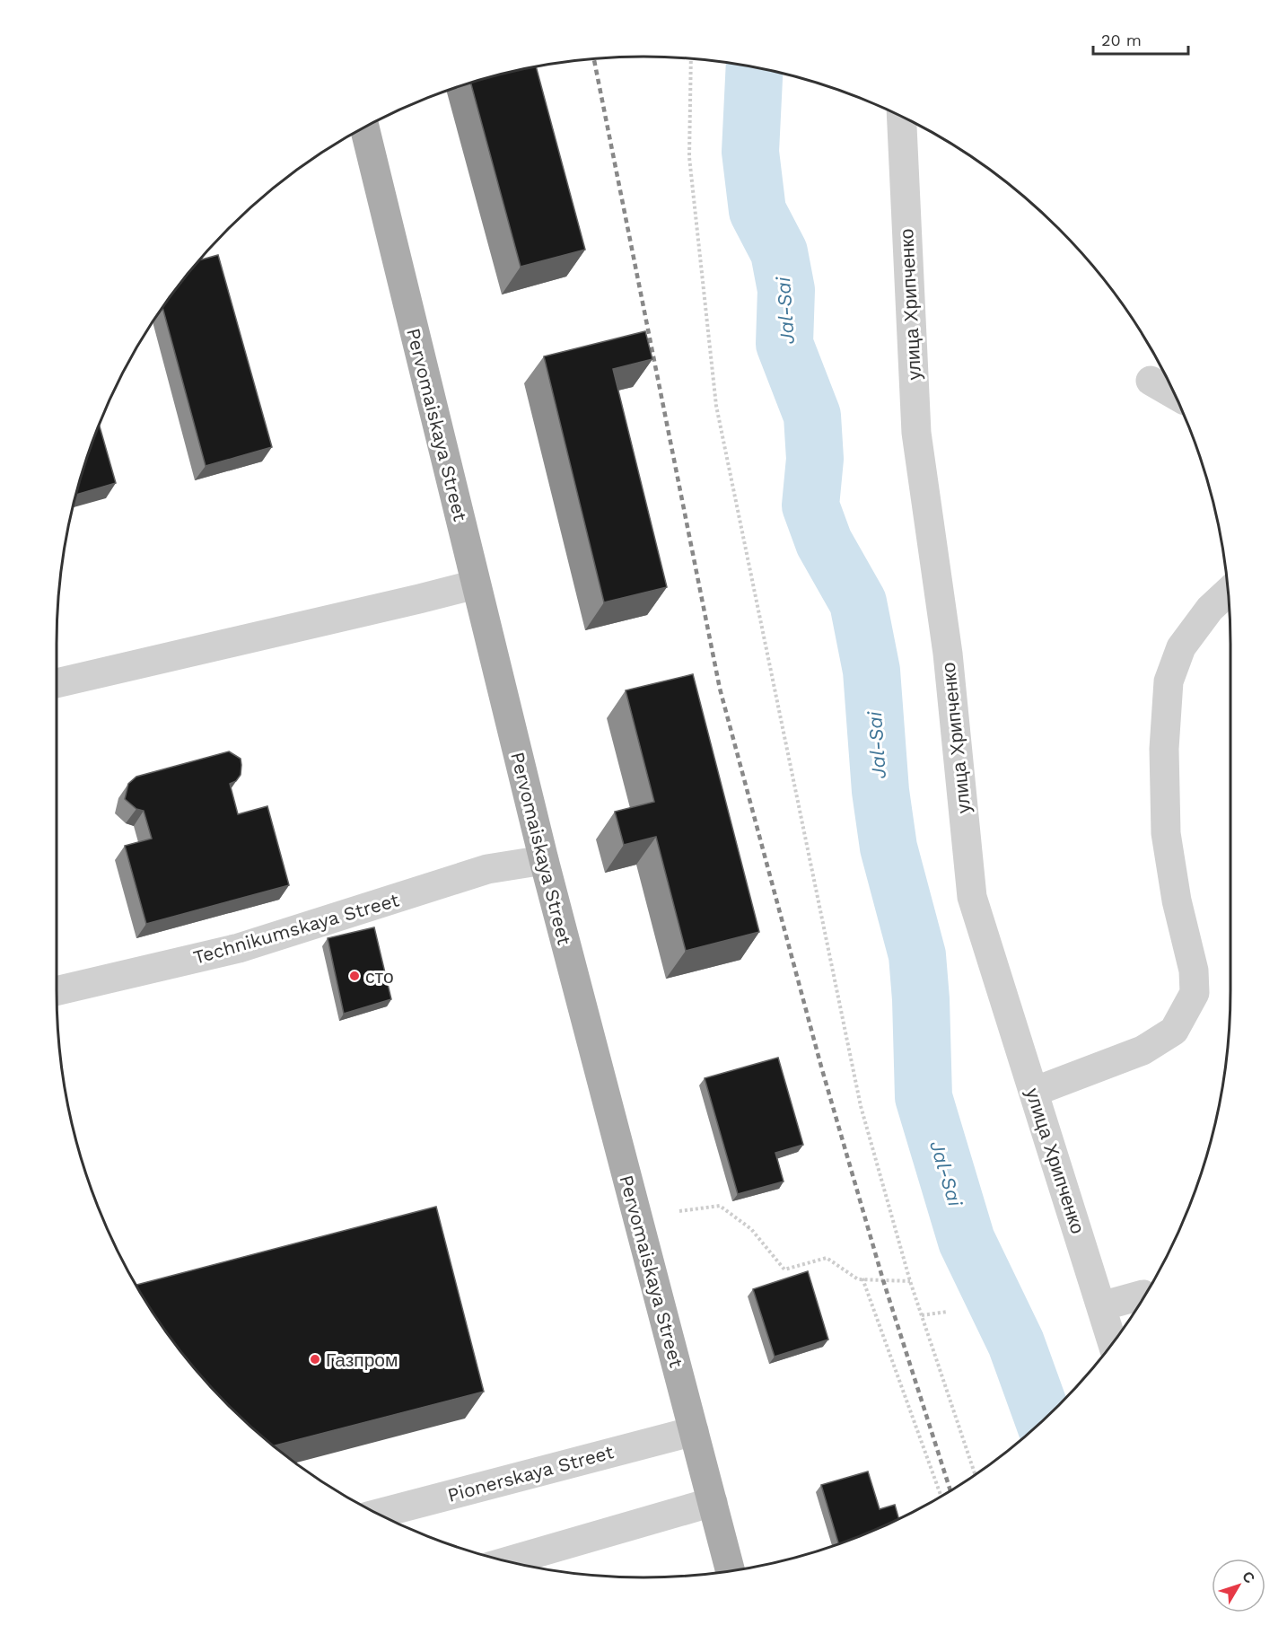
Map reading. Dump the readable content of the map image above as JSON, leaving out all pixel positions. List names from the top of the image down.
{
  "streets": {
    "main road": ["Pervomaiskaya Street"],
    "street": ["улица Хрипченко", "Technikumskaya Street", "Pionerskaya Street"]
  },
  "crossings": [
    ["Pervomaiskaya Street", "Technikumskaya Street"],
    ["Pervomaiskaya Street", "Pionerskaya Street"]
  ],
  "water": ["Jal-Sai"],
  "places": ["сто", "Газпром"],
  "scale_bar": "20 m",
  "north": "top right"
}
